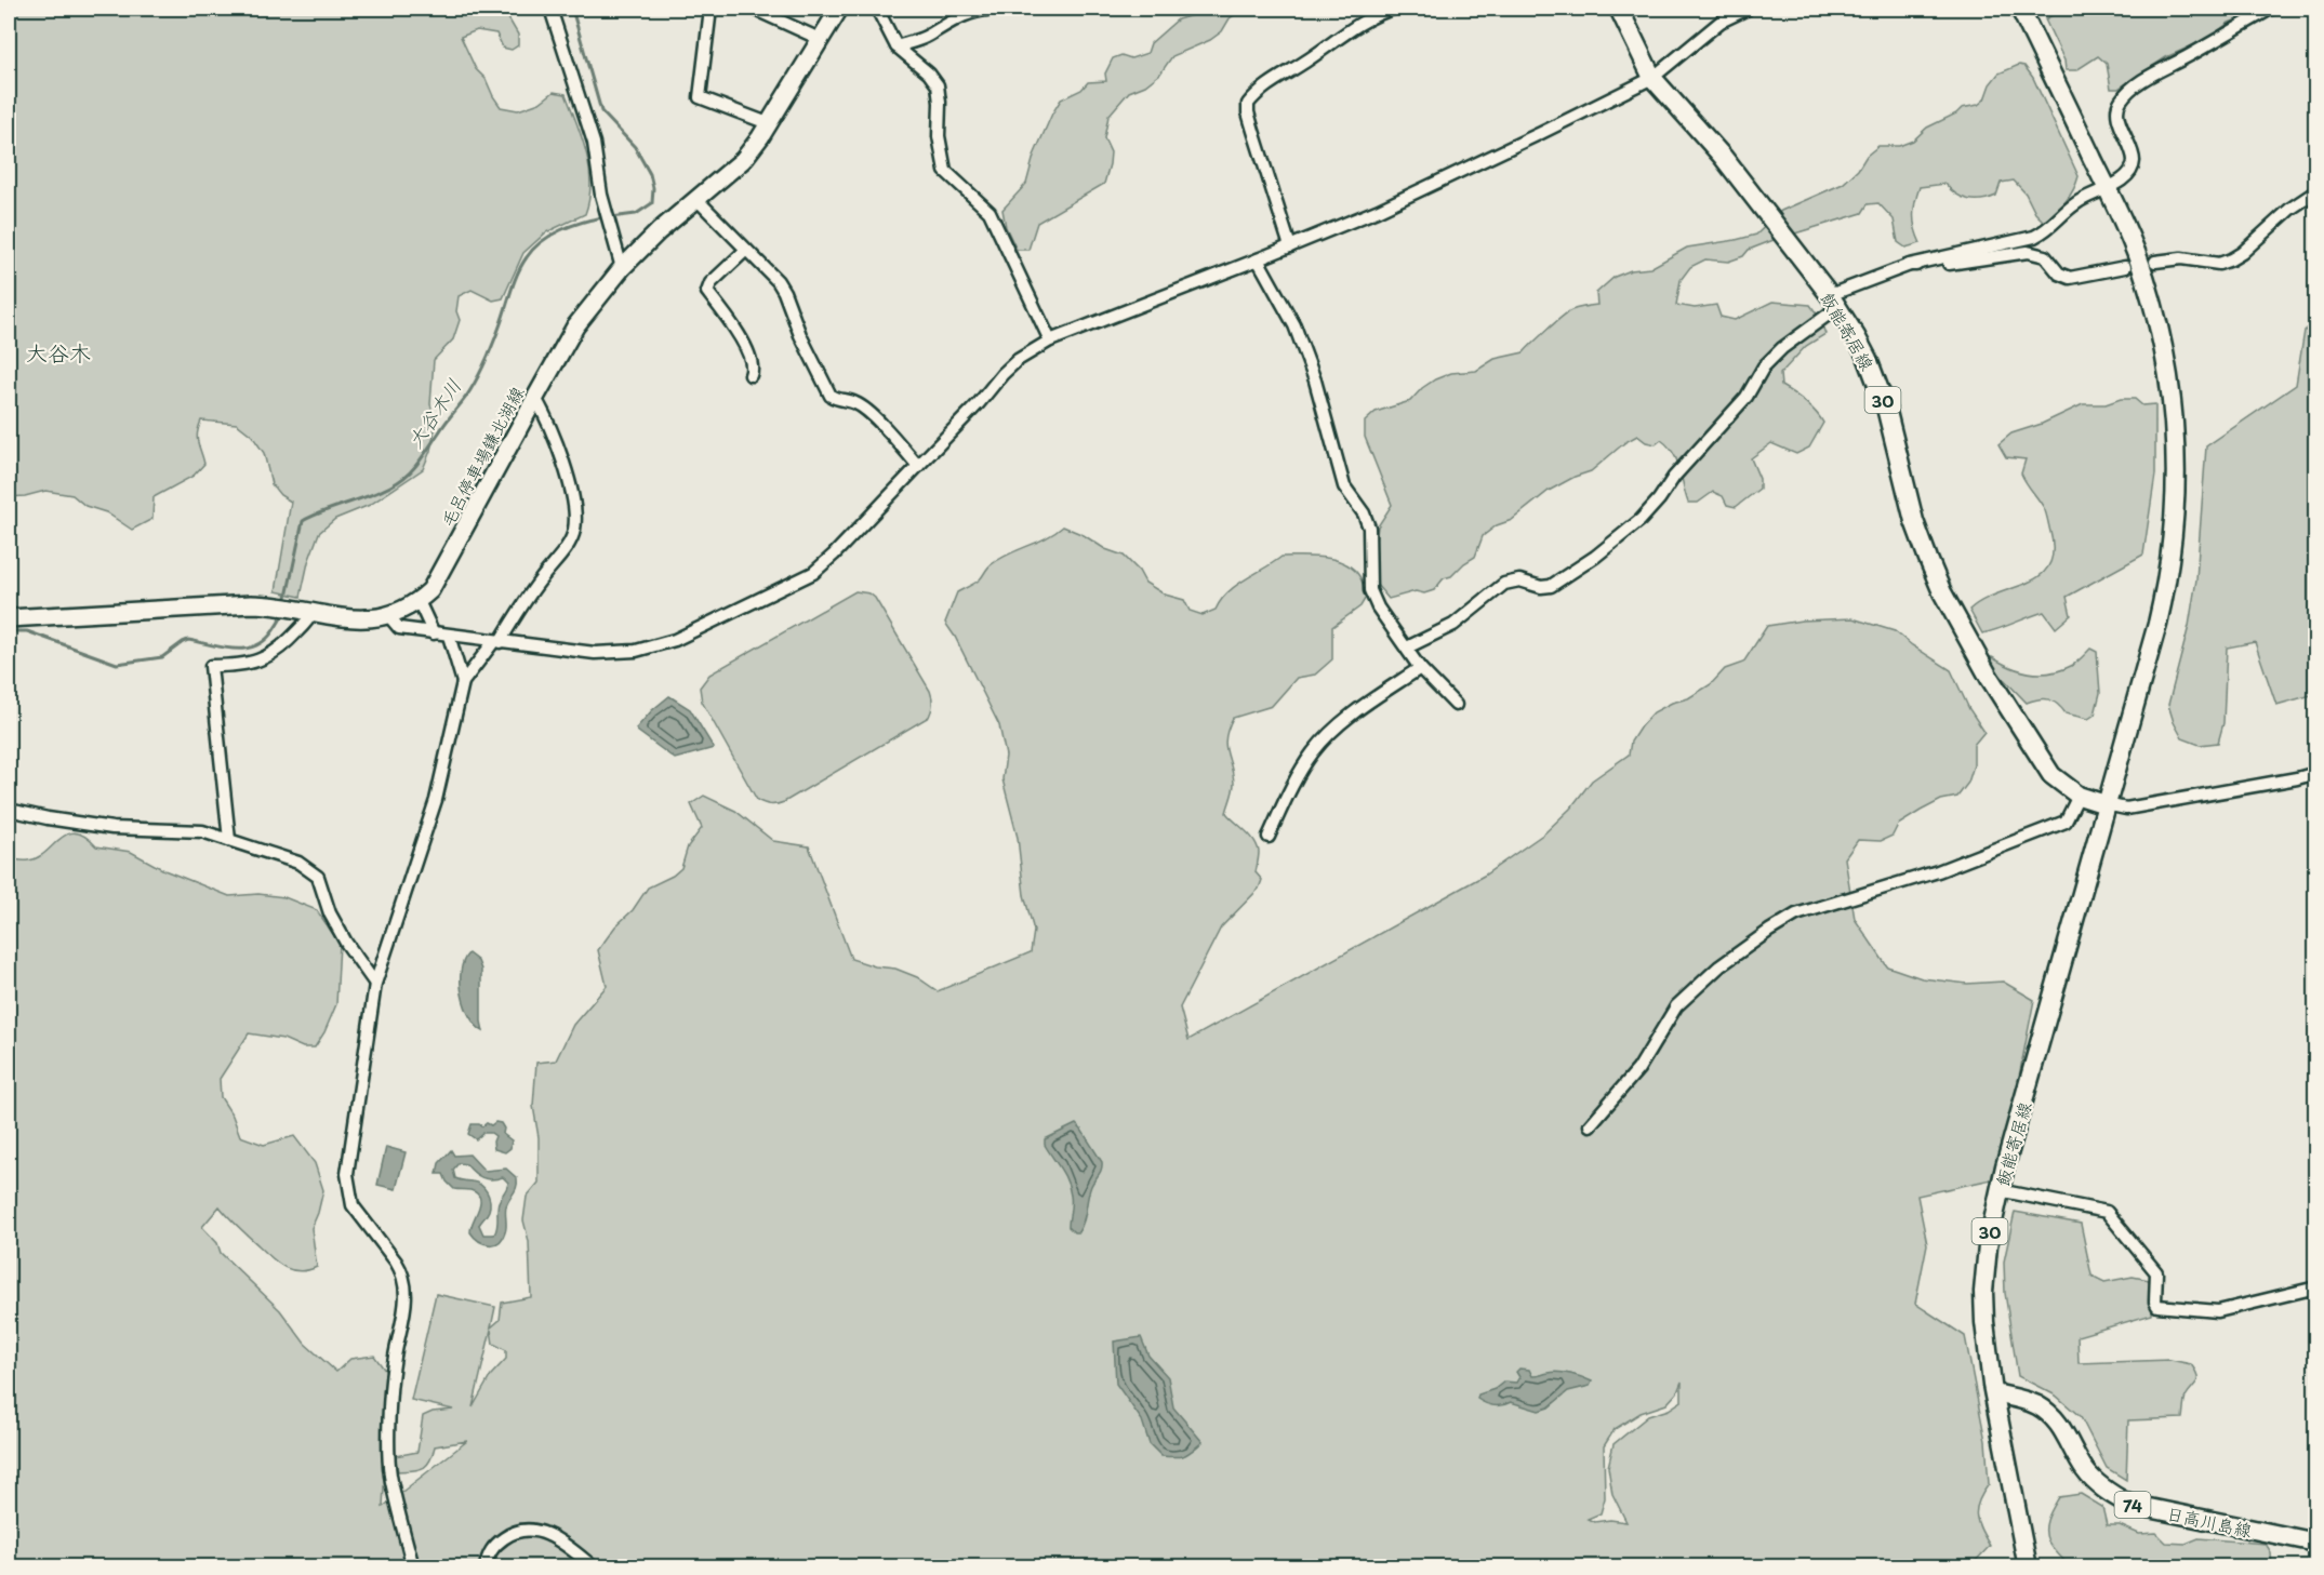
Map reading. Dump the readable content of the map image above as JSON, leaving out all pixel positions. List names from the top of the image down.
{
  "streets": {
    "main road": [
      "飯能寄居線",
      "30",
      "毛呂停車場鎌北湖線",
      "74",
      "日高川島線"
    ]
  },
  "crossings": [
    ["飯能寄居線", "日高川島線"]
  ],
  "districts": ["大谷木"],
  "water": ["大谷木川"]
}
